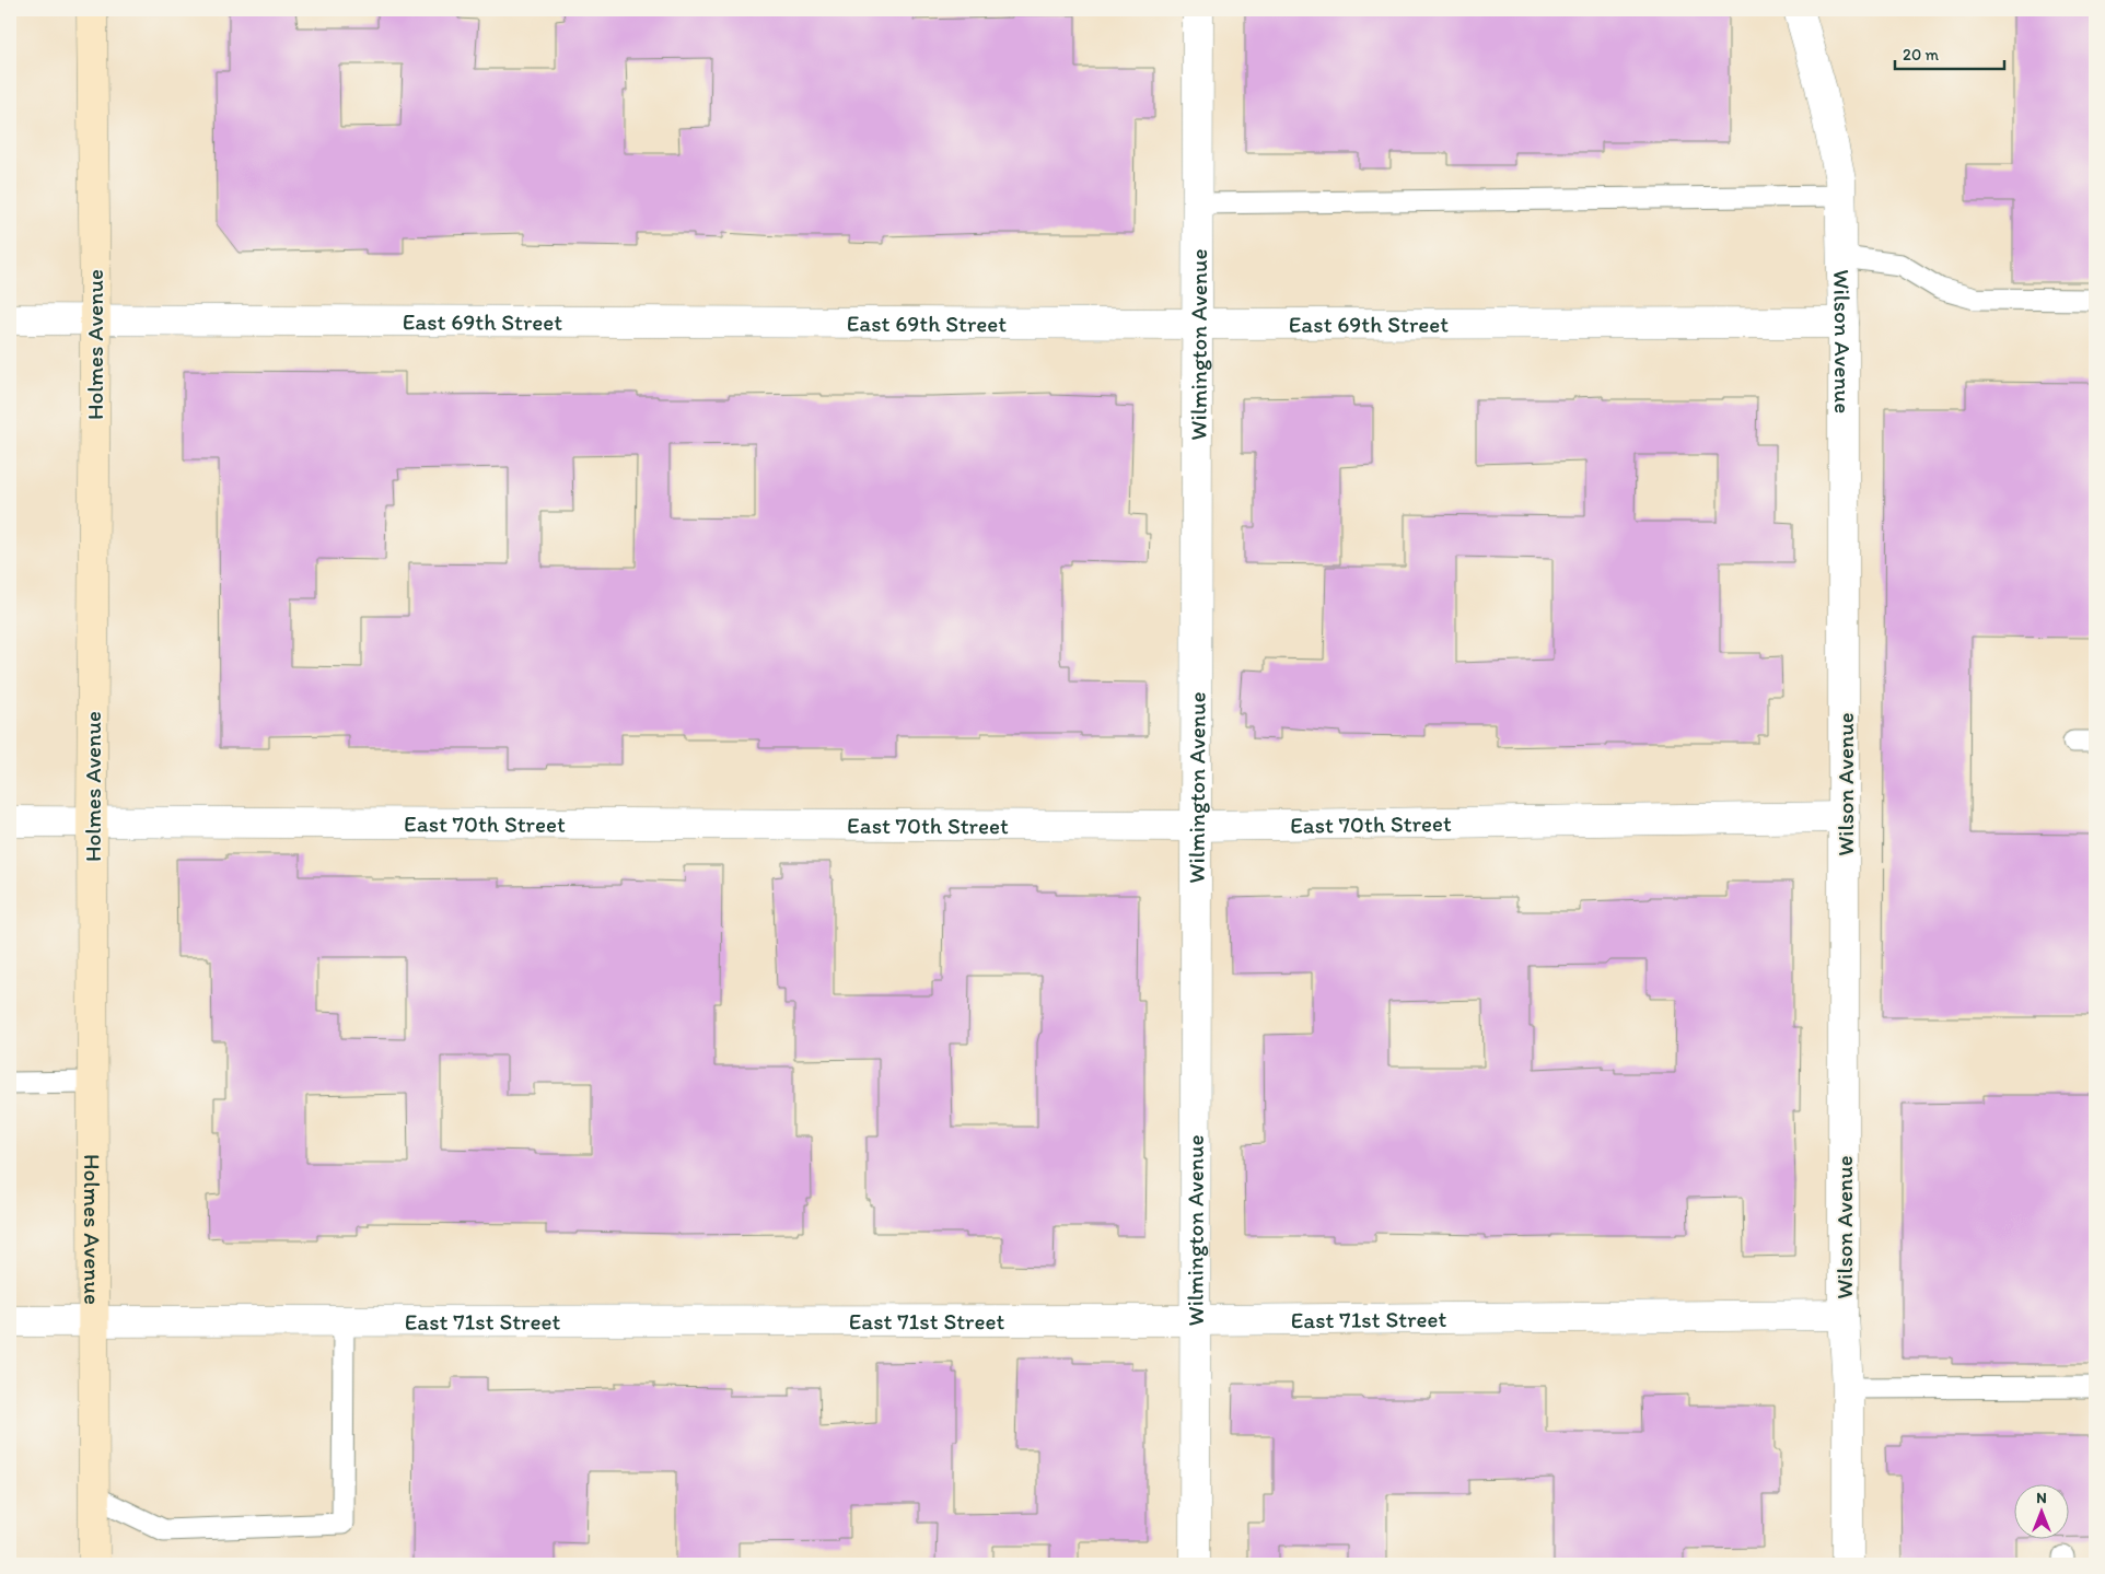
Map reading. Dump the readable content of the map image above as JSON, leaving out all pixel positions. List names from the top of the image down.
{
  "streets": {
    "street": [
      "East 69th Street",
      "Wilson Avenue",
      "Holmes Avenue",
      "Wilmington Avenue",
      "East 70th Street",
      "East 71st Street"
    ]
  },
  "crossings": [
    ["East 69th Street", "Wilson Avenue"],
    ["East 69th Street", "Holmes Avenue"],
    ["East 69th Street", "Wilmington Avenue"],
    ["Wilson Avenue", "East 70th Street"],
    ["Wilson Avenue", "East 71st Street"],
    ["Holmes Avenue", "East 70th Street"],
    ["Holmes Avenue", "East 71st Street"],
    ["Wilmington Avenue", "East 70th Street"],
    ["Wilmington Avenue", "East 71st Street"]
  ],
  "scale_bar": "20 m",
  "north": "top"
}
